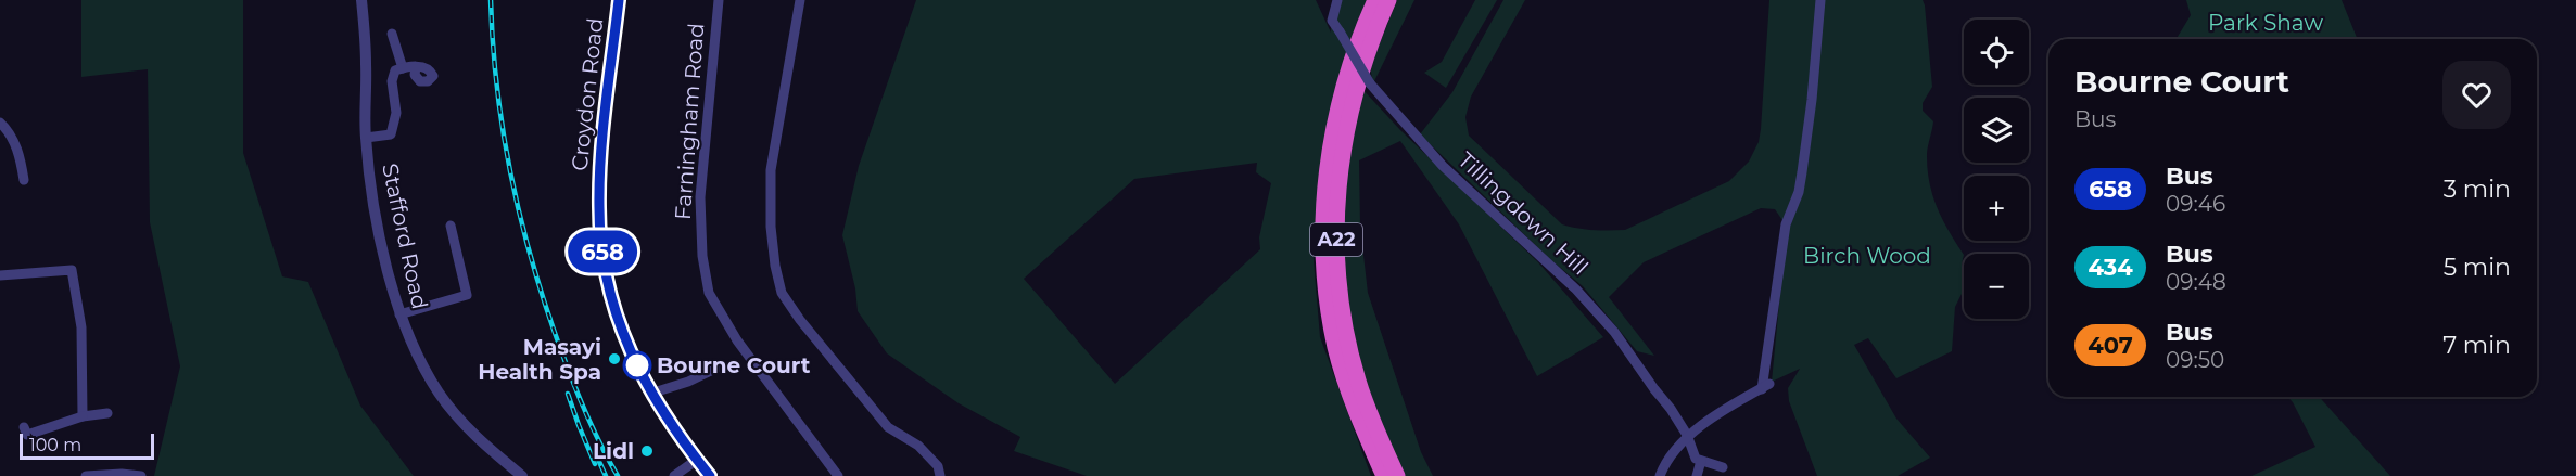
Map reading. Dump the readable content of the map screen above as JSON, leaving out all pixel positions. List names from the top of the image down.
{
  "streets": {
    "highway": ["A22"],
    "main road": ["Croydon Road"],
    "street": ["Farningham Road", "Tillingdown Hill", "Stafford Road"]
  },
  "parks": ["Park Shaw", "Birch Wood"],
  "places": ["Masayi Health Spa", "Bourne Court", "Lidl"],
  "lines": ["bus line 658"],
  "scale_bar": "100 m",
  "page": {
    "on_map": "658",
    "map_buttons": ["+", "−"],
    "heading": ["Bourne Court", "Bus"],
    "list": [
      {
        "mark": "658",
        "name": "Bus",
        "note": "09:46",
        "value": "3 min"
      },
      {
        "mark": "434",
        "name": "Bus",
        "note": "09:48",
        "value": "5 min"
      },
      {
        "mark": "407",
        "name": "Bus",
        "note": "09:50",
        "value": "7 min"
      }
    ],
    "scale": "100 m"
  }
}
